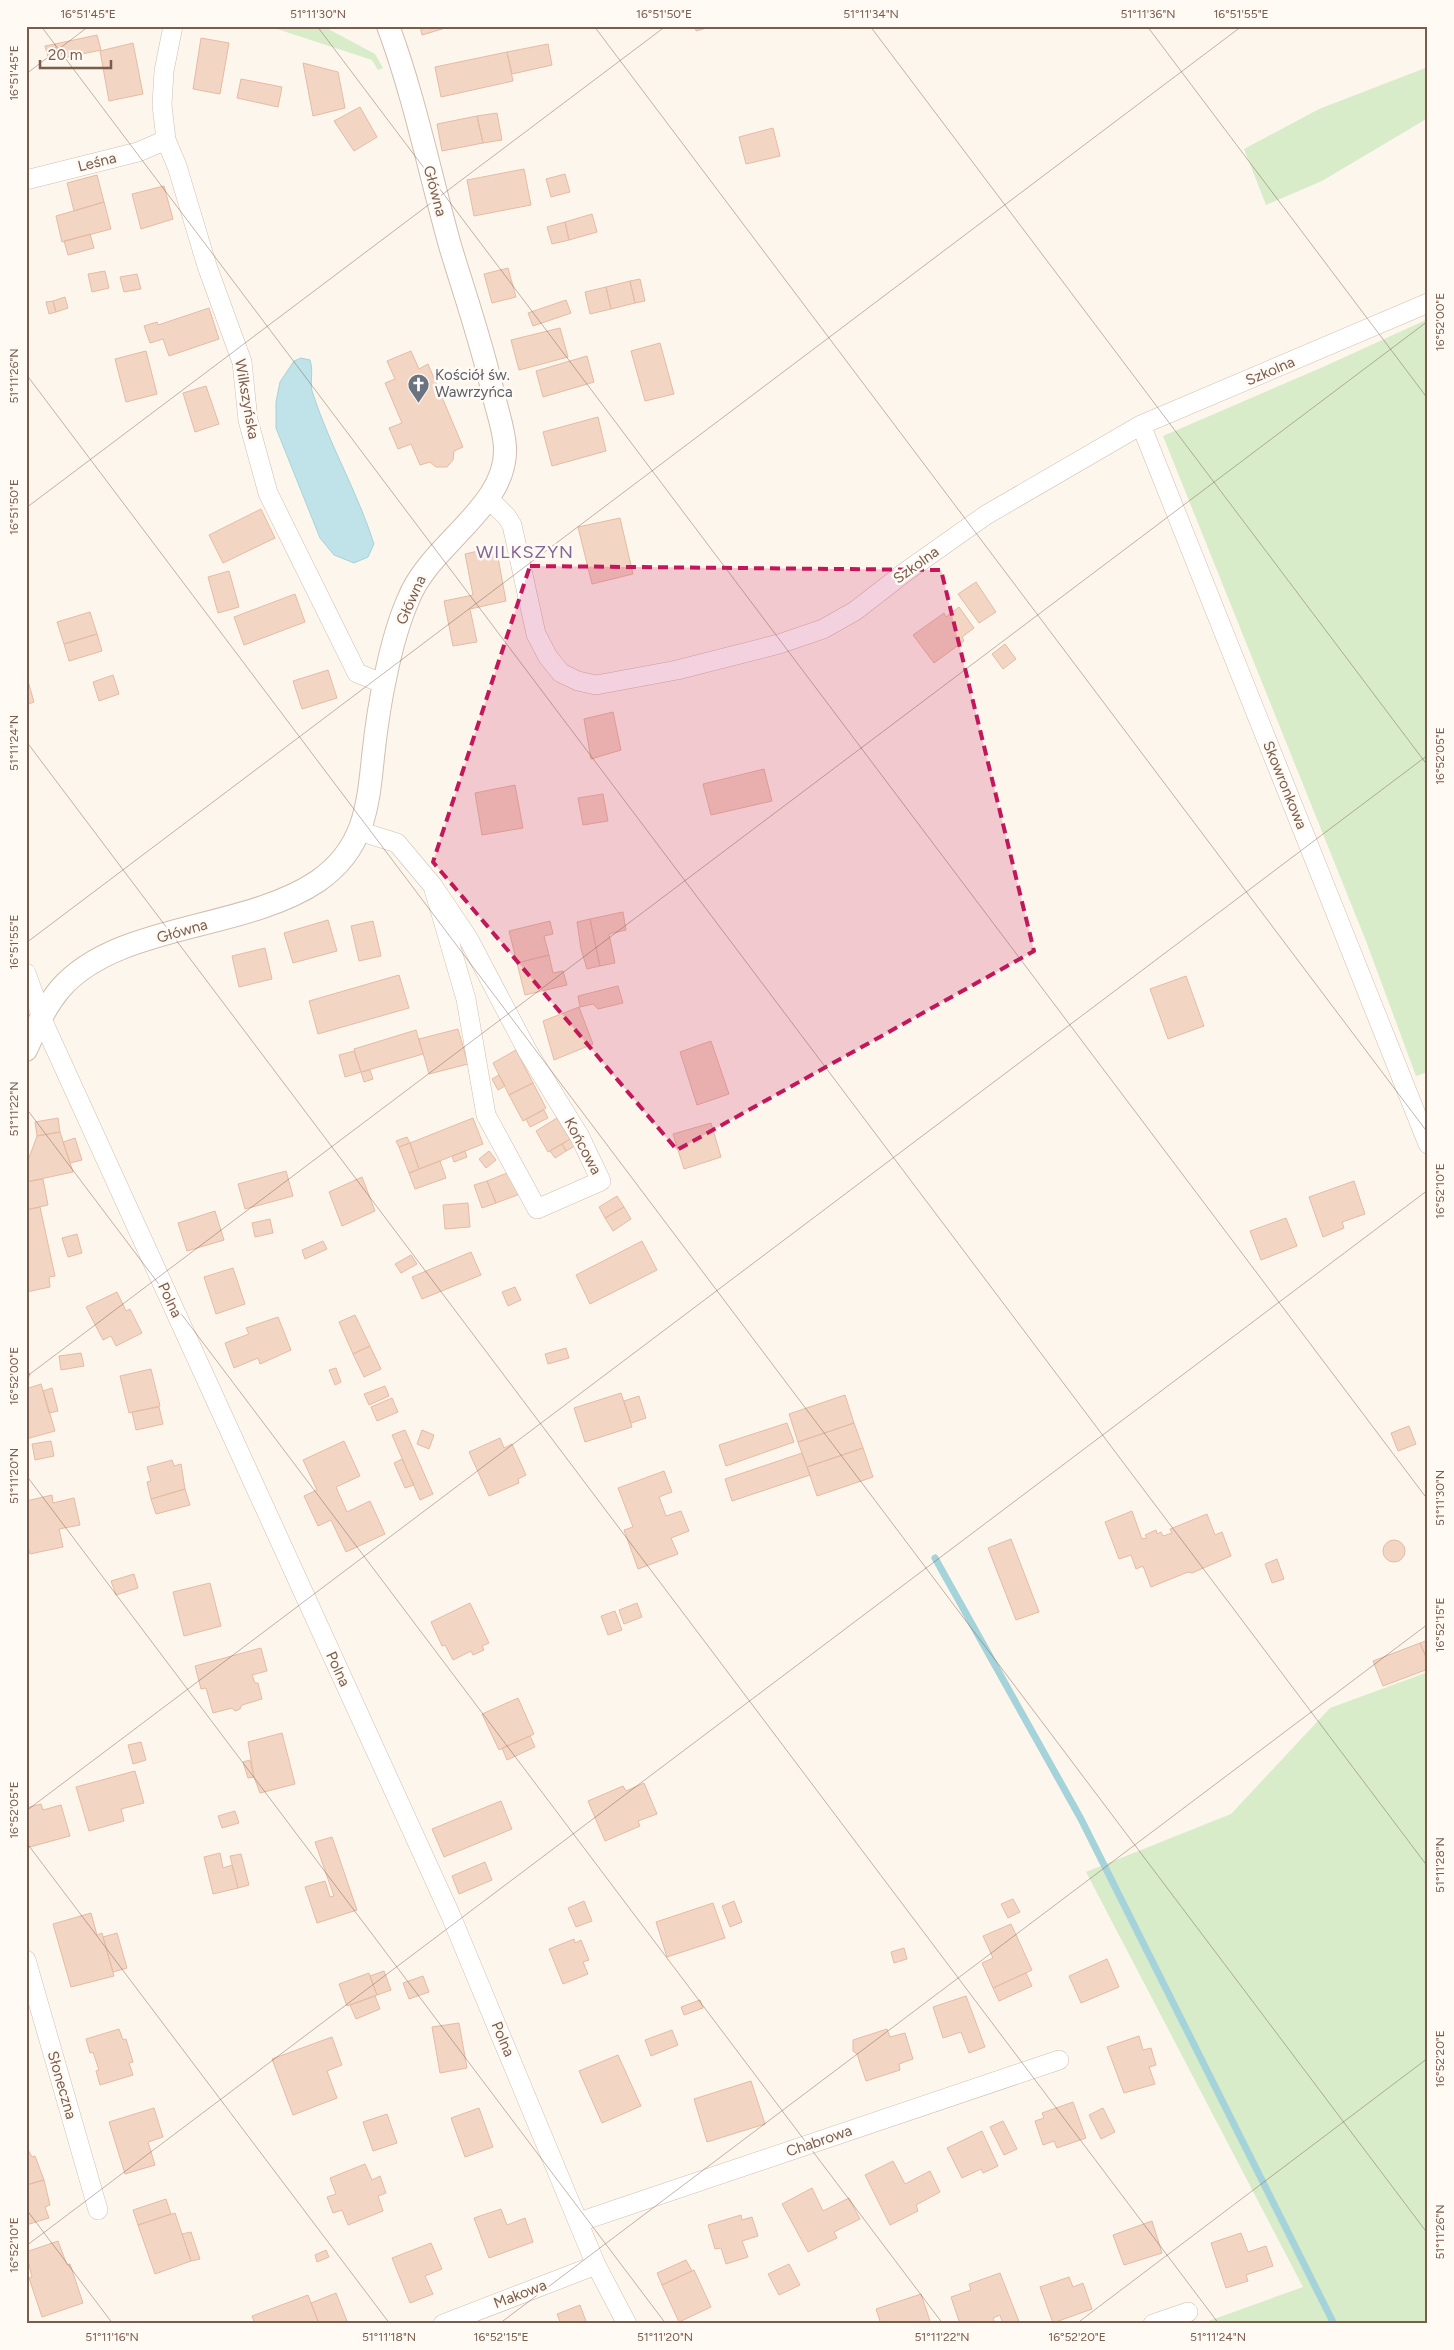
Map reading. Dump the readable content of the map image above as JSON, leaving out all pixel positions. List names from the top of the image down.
{
  "streets": {
    "street": [
      "Leśna",
      "Główna",
      "Szkolna",
      "Wilkszyńska",
      "Skowronkowa",
      "Końcowa",
      "Polna",
      "Słoneczna",
      "Chabrowa",
      "Makowa"
    ]
  },
  "crossings": [
    ["Leśna", "Wilkszyńska"],
    ["Główna", "Szkolna"],
    ["Główna", "Wilkszyńska"],
    ["Główna", "Końcowa"],
    ["Główna", "Polna"],
    ["Szkolna", "Skowronkowa"],
    ["Polna", "Chabrowa"],
    ["Polna", "Makowa"]
  ],
  "districts": ["WILKSZYN"],
  "places": {
    "church": ["Kościół św. Wawrzyńca"]
  },
  "scale_bar": "20 m",
  "coordinates": [
    "16°51'45\"E",
    "51°11'30\"N",
    "16°51'50\"E",
    "51°11'34\"N",
    "51°11'36\"N",
    "16°51'55\"E",
    "16°52'00\"E",
    "51°11'26\"N",
    "51°11'24\"N",
    "16°52'05\"E",
    "51°11'22\"N",
    "16°52'10\"E",
    "51°11'20\"N",
    "16°52'15\"E",
    "51°11'28\"N",
    "16°52'20\"E",
    "51°11'16\"N",
    "51°11'18\"N"
  ]
}
